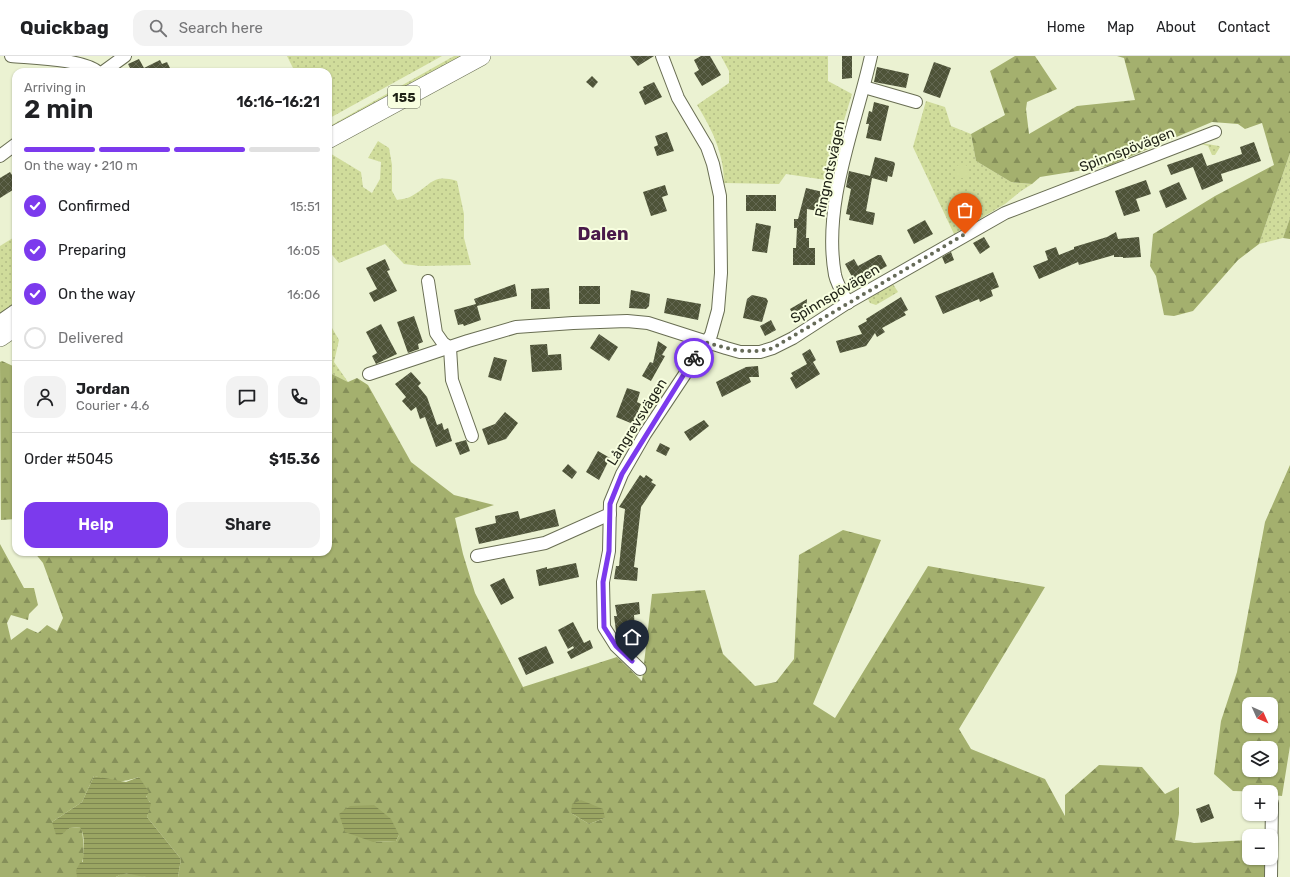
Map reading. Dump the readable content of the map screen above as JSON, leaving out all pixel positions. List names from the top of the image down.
{
  "streets": {
    "main road": ["155"],
    "street": ["Spinnspövägen", "Ringnotsvägen", "Långrevsvägen"]
  },
  "crossings": [
    ["Spinnspövägen", "Ringnotsvägen"],
    ["Spinnspövägen", "Långrevsvägen"]
  ],
  "districts": ["Dalen"],
  "north": "bottom right",
  "page": {
    "header": "Quickbag",
    "search": "Search here",
    "nav": [
      "Home",
      "Map",
      "About",
      "Contact"
    ],
    "heading": ["2 min", "Arriving in", "16:16–16:21"],
    "panel": [
      "Jordan",
      "Courier · 4.6",
      "Order #5045",
      "$15.36"
    ],
    "bar": "On the way · 210 m",
    "list": [
      ["Confirmed", "15:51"],
      ["Preparing", "16:05"],
      ["On the way", "16:06"],
      "Delivered"
    ],
    "buttons": ["Help", "Share"],
    "map_buttons": ["+", "−"]
  }
}
